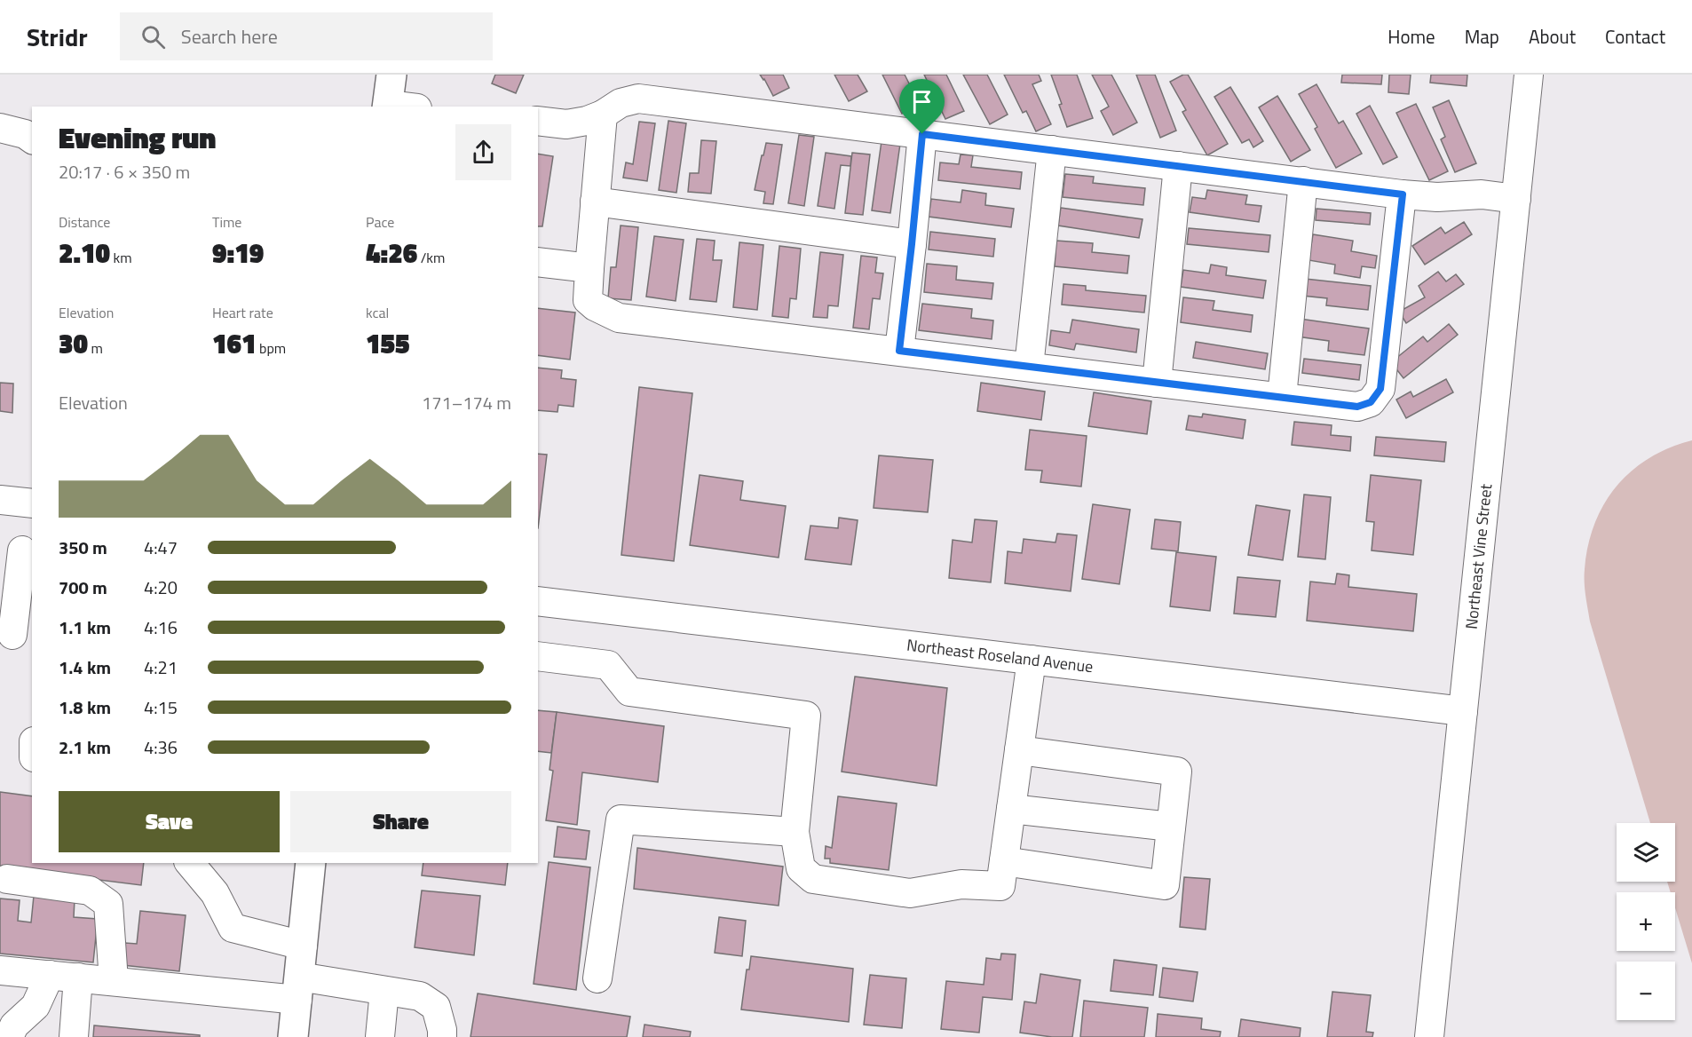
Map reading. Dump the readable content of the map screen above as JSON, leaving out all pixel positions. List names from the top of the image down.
{
  "streets": {
    "street": ["Northeast Vine Street", "Northeast Roseland Avenue"]
  },
  "crossings": [
    ["Northeast Vine Street", "Northeast Roseland Avenue"]
  ],
  "page": {
    "header": "Stridr",
    "search": "Search here",
    "nav": [
      "Home",
      "Map",
      "About",
      "Contact"
    ],
    "heading": ["Evening run", "20:17 · 6 × 350 m"],
    "stats": [
      ["Distance", "2.10 km"],
      ["Time", "9:19"],
      ["Pace", "4:26 /km"],
      ["Elevation", "30 m"],
      ["Heart rate", "161 bpm"],
      ["kcal", "155"]
    ],
    "chart": ["Elevation", "171–174 m"],
    "list": [
      {
        "name": "350 m",
        "note": "4:47"
      },
      {
        "name": "700 m",
        "note": "4:20"
      },
      {
        "name": "1.1 km",
        "note": "4:16"
      },
      {
        "name": "1.4 km",
        "note": "4:21"
      },
      {
        "name": "1.8 km",
        "note": "4:15"
      },
      {
        "name": "2.1 km",
        "note": "4:36"
      }
    ],
    "buttons": ["Save", "Share"],
    "map_buttons": ["+", "−"]
  }
}
